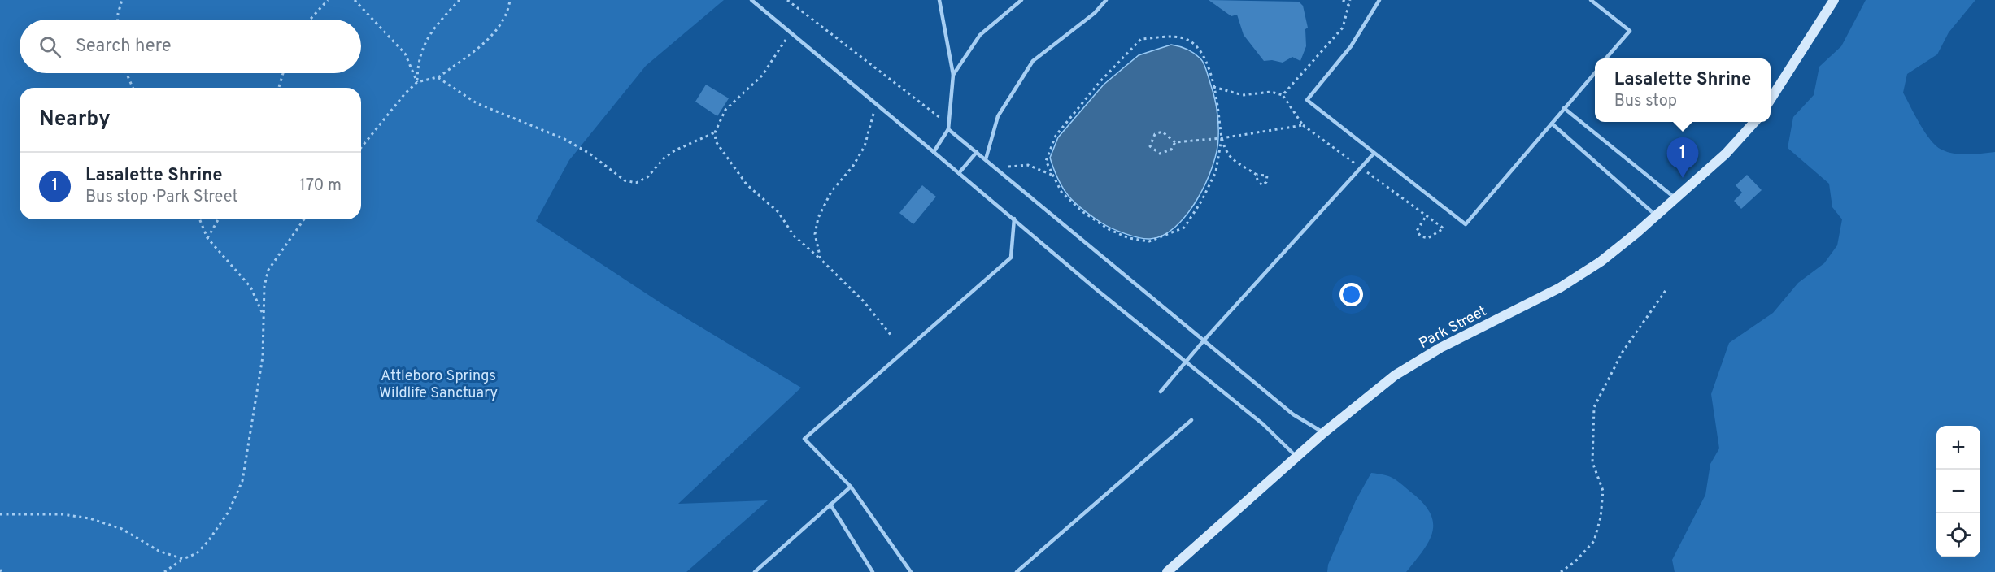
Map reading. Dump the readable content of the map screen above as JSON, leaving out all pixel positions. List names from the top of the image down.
{
  "streets": {
    "main road": ["Park Street"]
  },
  "parks": ["Attleboro Springs Wildlife Sanctuary"],
  "page": {
    "search": "Search here",
    "popup": ["Lasalette Shrine", "Bus stop"],
    "heading": "Nearby",
    "pins": "1",
    "list": [
      {
        "mark": "1",
        "name": "Lasalette Shrine",
        "note": "Bus stop · Park Street",
        "value": "170 m"
      }
    ],
    "map_buttons": ["+", "−"]
  }
}
